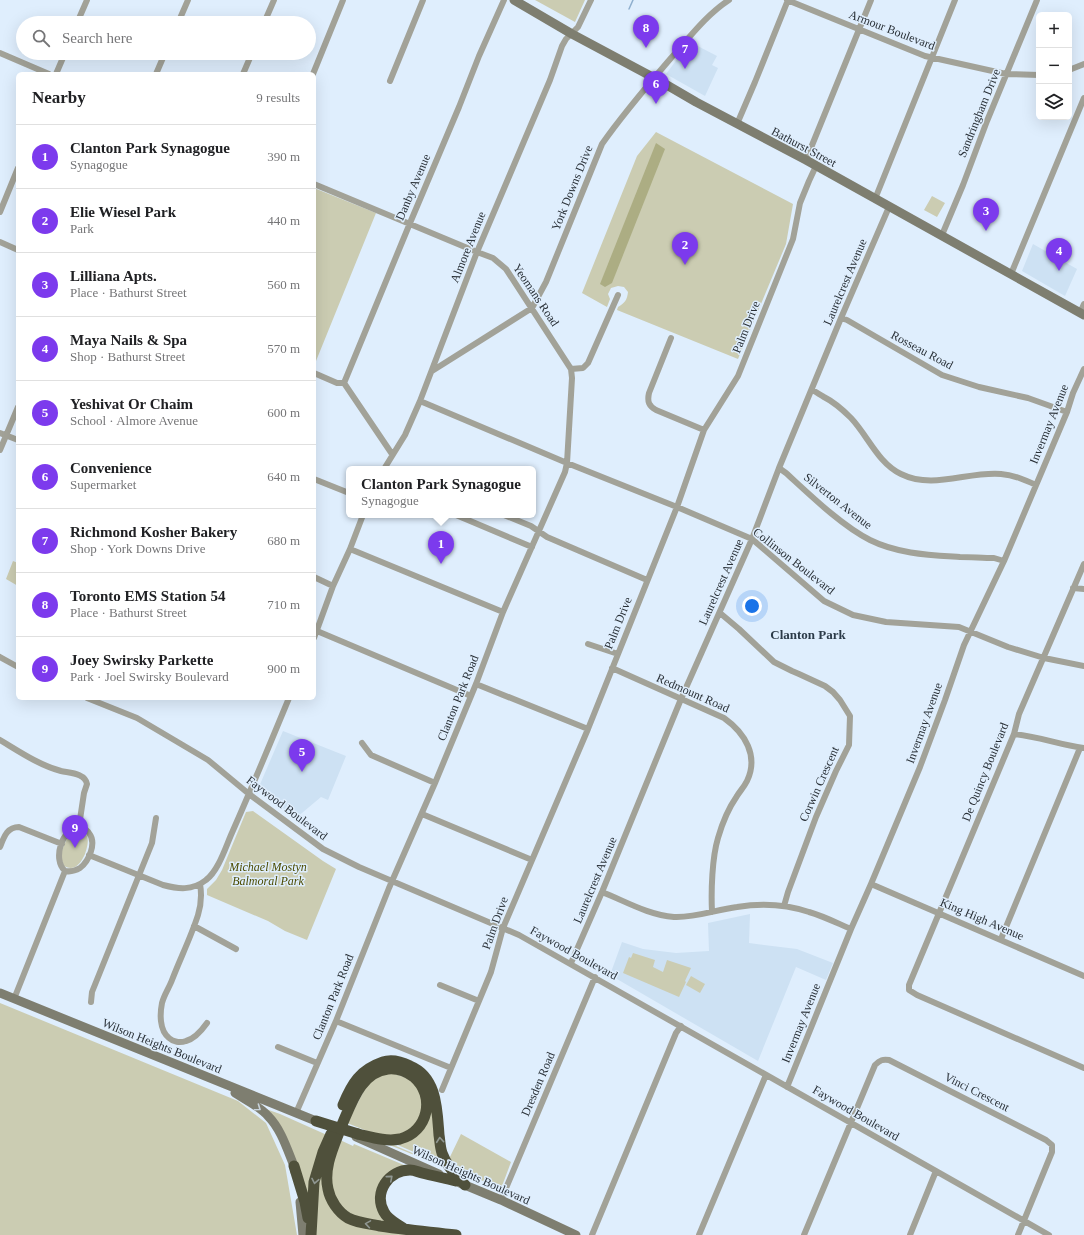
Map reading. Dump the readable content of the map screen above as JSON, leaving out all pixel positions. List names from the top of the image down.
{
  "streets": {
    "main road": ["Bathurst Street", "Wilson Heights Boulevard"],
    "street": [
      "Armour Boulevard",
      "Sandringham Drive",
      "Danby Avenue",
      "York Downs Drive",
      "Almore Avenue",
      "Laurelcrest Avenue",
      "Yeomans Road",
      "Palm Drive",
      "Rosseau Road",
      "Invermay Avenue",
      "Silverton Avenue",
      "Collinson Boulevard",
      "Redmount Road",
      "Clanton Park Road",
      "De Quincy Boulevard",
      "Corwin Crescent",
      "Faywood Boulevard",
      "King High Avenue",
      "Dresden Road",
      "Vinci Crescent"
    ]
  },
  "crossings": [
    ["Armour Boulevard", "Sandringham Drive"],
    ["Sandringham Drive", "Bathurst Street"],
    ["Bathurst Street", "York Downs Drive"],
    ["Bathurst Street", "Almore Avenue"],
    ["Bathurst Street", "Laurelcrest Avenue"],
    ["Bathurst Street", "Palm Drive"],
    ["Danby Avenue", "Yeomans Road"],
    ["York Downs Drive", "Almore Avenue"],
    ["York Downs Drive", "Yeomans Road"],
    ["Almore Avenue", "Yeomans Road"],
    ["Almore Avenue", "Collinson Boulevard"],
    ["Laurelcrest Avenue", "Rosseau Road"],
    ["Laurelcrest Avenue", "Silverton Avenue"],
    ["Laurelcrest Avenue", "Collinson Boulevard"],
    ["Laurelcrest Avenue", "Redmount Road"],
    ["Laurelcrest Avenue", "Corwin Crescent"],
    ["Laurelcrest Avenue", "Faywood Boulevard"],
    ["Yeomans Road", "Clanton Park Road"],
    ["Palm Drive", "Collinson Boulevard"],
    ["Palm Drive", "Redmount Road"],
    ["Palm Drive", "Faywood Boulevard"],
    ["Rosseau Road", "Invermay Avenue"],
    ["Invermay Avenue", "Silverton Avenue"],
    ["Invermay Avenue", "Collinson Boulevard"],
    ["Invermay Avenue", "Faywood Boulevard"],
    ["Invermay Avenue", "King High Avenue"],
    ["Collinson Boulevard", "Clanton Park Road"],
    ["Collinson Boulevard", "De Quincy Boulevard"],
    ["Clanton Park Road", "Faywood Boulevard"],
    ["Clanton Park Road", "Wilson Heights Boulevard"],
    ["De Quincy Boulevard", "King High Avenue"],
    ["Faywood Boulevard", "Dresden Road"],
    ["Faywood Boulevard", "Vinci Crescent"],
    ["Wilson Heights Boulevard", "Dresden Road"]
  ],
  "districts": ["Clanton Park"],
  "parks": ["Michael Mostyn Balmoral Park"],
  "page": {
    "map_buttons": ["+", "−"],
    "pins": [
      "8",
      "7",
      "6",
      "3",
      "2",
      "4",
      "1",
      "5",
      "9"
    ],
    "search": "Search here",
    "heading": ["Nearby", "9 results"],
    "list": [
      {
        "mark": "1",
        "name": "Clanton Park Synagogue",
        "note": "Synagogue",
        "value": "390 m"
      },
      {
        "mark": "2",
        "name": "Elie Wiesel Park",
        "note": "Park",
        "value": "440 m"
      },
      {
        "mark": "3",
        "name": "Lilliana Apts.",
        "note": "Place · Bathurst Street",
        "value": "560 m"
      },
      {
        "mark": "4",
        "name": "Maya Nails & Spa",
        "note": "Shop · Bathurst Street",
        "value": "570 m"
      },
      {
        "mark": "5",
        "name": "Yeshivat Or Chaim",
        "note": "School · Almore Avenue",
        "value": "600 m"
      },
      {
        "mark": "6",
        "name": "Convenience",
        "note": "Supermarket",
        "value": "640 m"
      },
      {
        "mark": "7",
        "name": "Richmond Kosher Bakery",
        "note": "Shop · York Downs Drive",
        "value": "680 m"
      },
      {
        "mark": "8",
        "name": "Toronto EMS Station 54",
        "note": "Place · Bathurst Street",
        "value": "710 m"
      },
      {
        "mark": "9",
        "name": "Joey Swirsky Parkette",
        "note": "Park · Joel Swirsky Boulevard",
        "value": "900 m"
      }
    ],
    "popup": ["Clanton Park Synagogue", "Synagogue"]
  }
}
